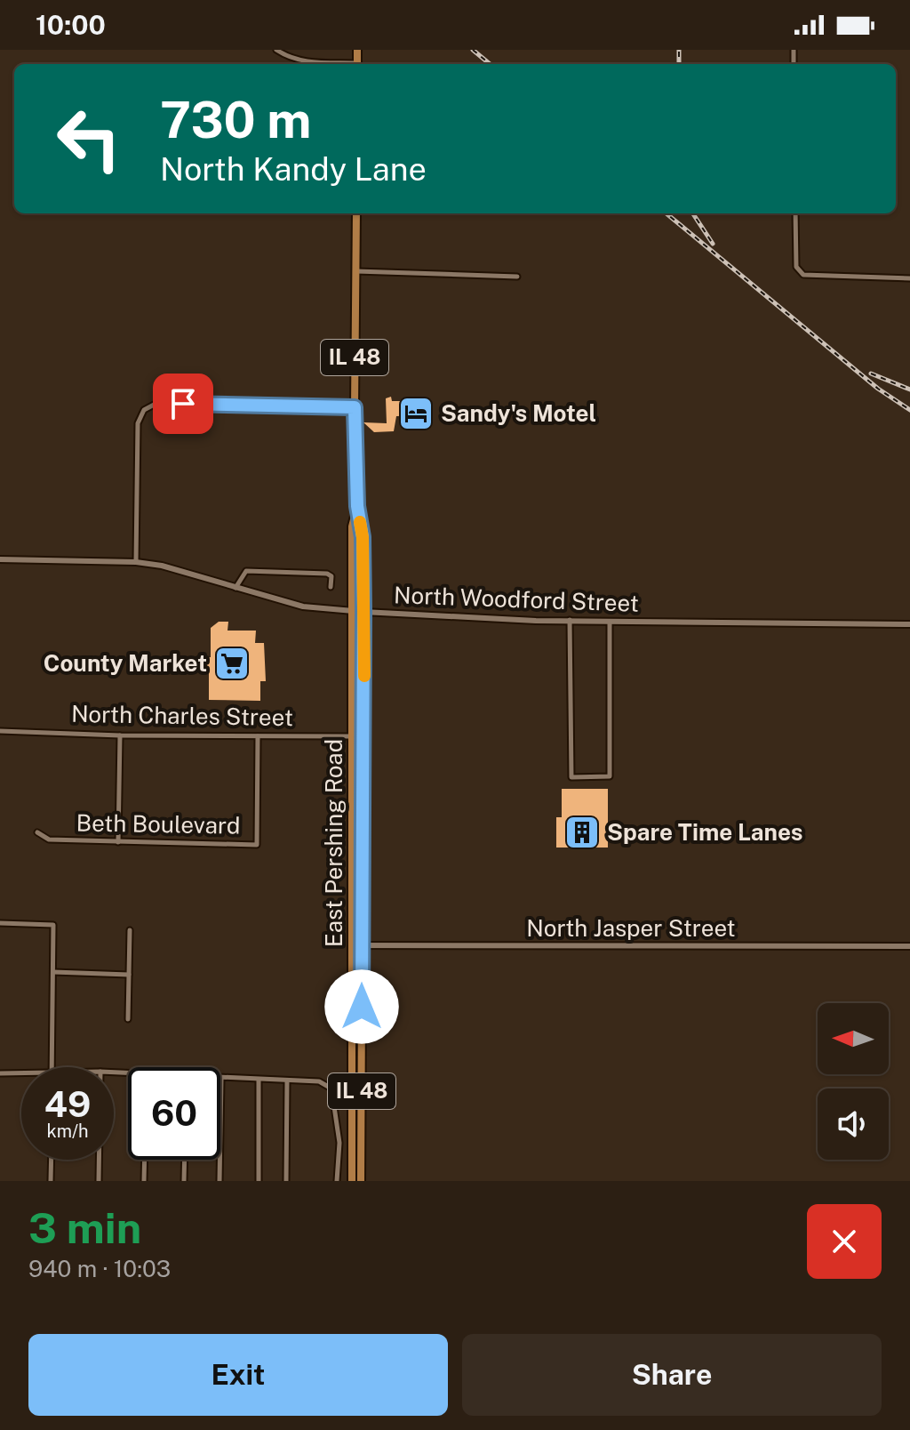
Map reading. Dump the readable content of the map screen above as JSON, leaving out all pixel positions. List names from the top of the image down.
{
  "streets": {
    "main road": ["IL 48", "East Pershing Road"],
    "street": [
      "North Woodford Street",
      "North Charles Street",
      "Beth Boulevard",
      "North Jasper Street"
    ]
  },
  "crossings": [
    ["North Woodford Street", "East Pershing Road"],
    ["North Charles Street", "Beth Boulevard"],
    ["North Charles Street", "East Pershing Road"],
    ["East Pershing Road", "North Jasper Street"]
  ],
  "places": {
    "hotel": ["Sandy's Motel"],
    "supermarket": ["County Market"],
    "building": ["Spare Time Lanes"]
  },
  "north": "left",
  "page": {
    "status": "10:00",
    "turn": ["730 m", "North Kandy Lane"],
    "speed": "49 km/h",
    "limit": "60",
    "heading": ["3 min", "940 m · 10:03"],
    "buttons": ["Exit", "Share"]
  }
}
